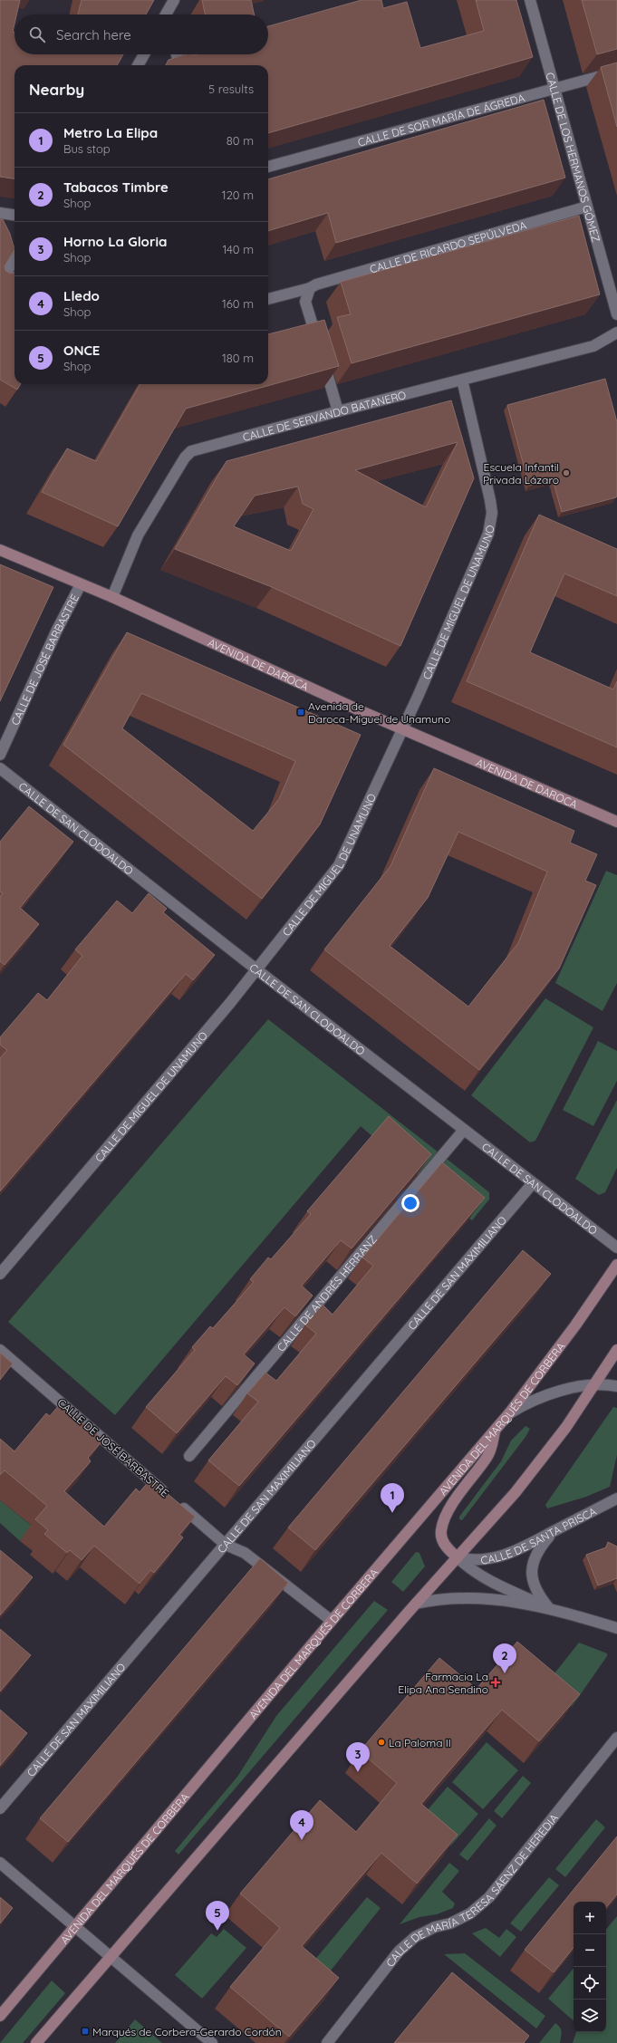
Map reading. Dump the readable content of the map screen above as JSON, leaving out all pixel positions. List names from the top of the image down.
{
  "streets": {
    "street": [
      "CALLE DE SOR MARÍA DE ÁGREDA",
      "CALLE DE LOS HERMANOS GÓMEZ",
      "CALLE DE RICARDO SEPÚLVEDA",
      "CALLE DE SERVANDO BATANERO",
      "CALLE DE MIGUEL DE UNAMUNO",
      "CALLE DE JOSÉ BARBASTRE",
      "AVENIDA DE DAROCA",
      "CALLE DE SAN CLODOALDO",
      "CALLE DE SAN MAXIMILIANO",
      "CALLE DE ANDRÉS HERRANZ",
      "AVENIDA DEL MARQUÉS DE CORBERA",
      "CALLE DE SANTA PRISCA",
      "CALLE DE MARÍA TERESA SÁENZ DE HEREDIA"
    ]
  },
  "crossings": [
    ["CALLE DE SOR MARÍA DE ÁGREDA", "CALLE DE LOS HERMANOS GÓMEZ"],
    ["CALLE DE LOS HERMANOS GÓMEZ", "CALLE DE RICARDO SEPÚLVEDA"],
    ["CALLE DE SERVANDO BATANERO", "CALLE DE MIGUEL DE UNAMUNO"],
    ["CALLE DE SERVANDO BATANERO", "AVENIDA DE DAROCA"],
    ["CALLE DE MIGUEL DE UNAMUNO", "AVENIDA DE DAROCA"],
    ["CALLE DE MIGUEL DE UNAMUNO", "CALLE DE SAN CLODOALDO"],
    ["CALLE DE JOSÉ BARBASTRE", "AVENIDA DE DAROCA"],
    ["CALLE DE JOSÉ BARBASTRE", "CALLE DE SAN MAXIMILIANO"],
    ["CALLE DE JOSÉ BARBASTRE", "AVENIDA DEL MARQUÉS DE CORBERA"],
    ["CALLE DE SAN CLODOALDO", "CALLE DE SAN MAXIMILIANO"],
    ["CALLE DE SAN CLODOALDO", "CALLE DE ANDRÉS HERRANZ"]
  ],
  "places": {
    "other": ["Escuela Infantil Privada Lázaro", "La Paloma II"],
    "transit": ["Avenida de Daroca-Miguel de Unamuno", "Marqués de Corbera-Gerardo Cordón"],
    "health": ["Farmacia La Elipa Ana Sendino"]
  },
  "page": {
    "search": "Search here",
    "heading": ["Nearby", "5 results"],
    "list": [
      {
        "mark": "1",
        "name": "Metro La Elipa",
        "note": "Bus stop",
        "value": "80 m"
      },
      {
        "mark": "2",
        "name": "Tabacos Timbre",
        "note": "Shop",
        "value": "120 m"
      },
      {
        "mark": "3",
        "name": "Horno La Gloria",
        "note": "Shop",
        "value": "140 m"
      },
      {
        "mark": "4",
        "name": "Lledo",
        "note": "Shop",
        "value": "160 m"
      },
      {
        "mark": "5",
        "name": "ONCE",
        "note": "Shop",
        "value": "180 m"
      }
    ],
    "pins": [
      "1",
      "2",
      "3",
      "4",
      "5"
    ],
    "map_buttons": ["+", "−"]
  }
}
